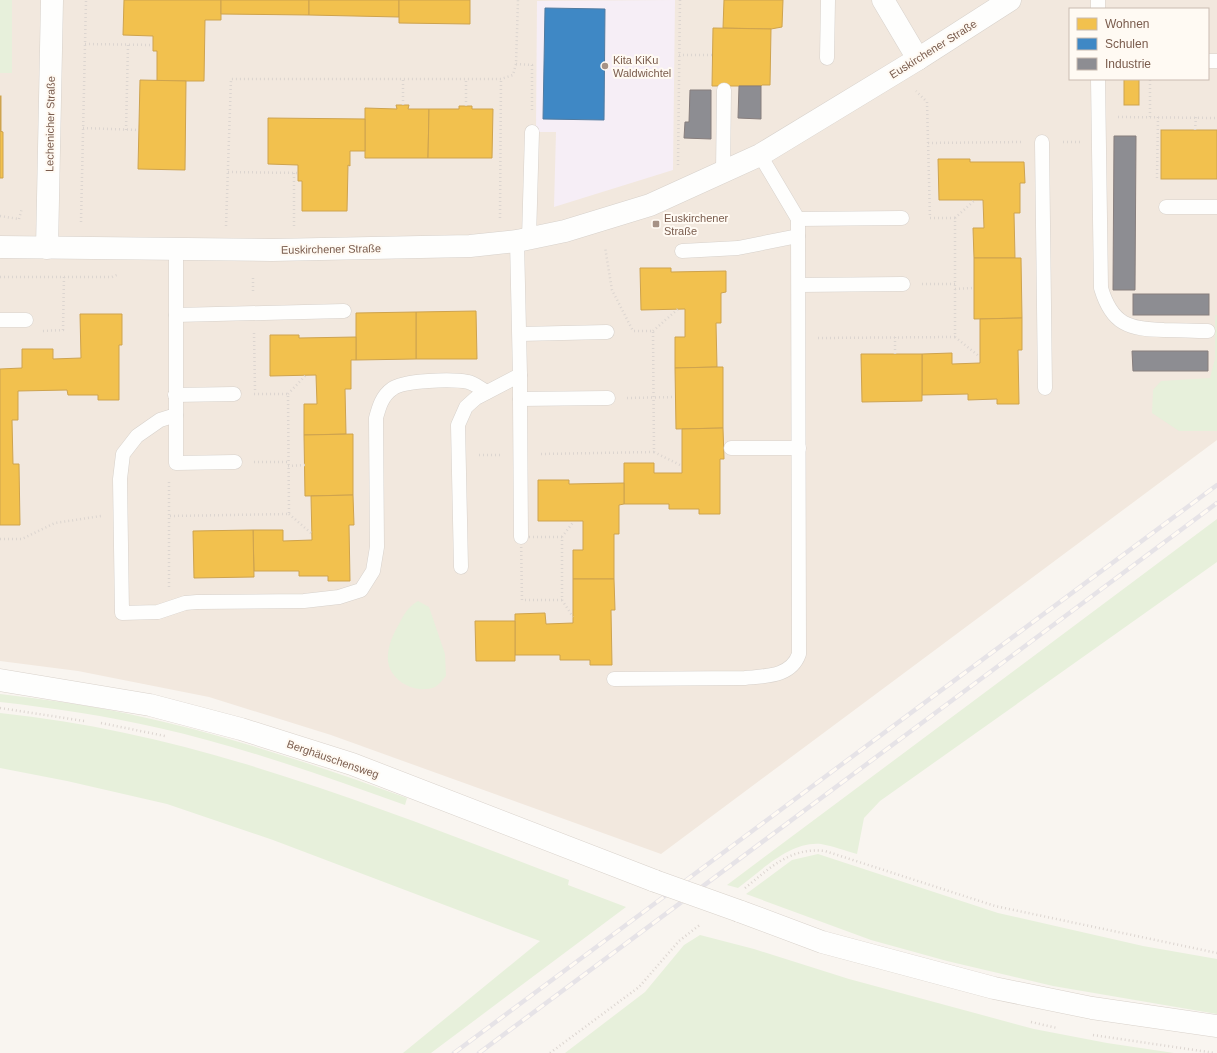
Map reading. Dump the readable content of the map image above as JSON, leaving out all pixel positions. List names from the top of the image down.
{
  "streets": {
    "street": ["Euskirchener Straße", "Lechenicher Straße", "Berghäuschensweg"]
  },
  "crossings": [
    ["Euskirchener Straße", "Lechenicher Straße"]
  ],
  "places": {
    "other": ["Kita KiKu Waldwichtel"],
    "transit": ["Euskirchener Straße"]
  },
  "legend": ["Wohnen", "Schulen", "Industrie"]
}
